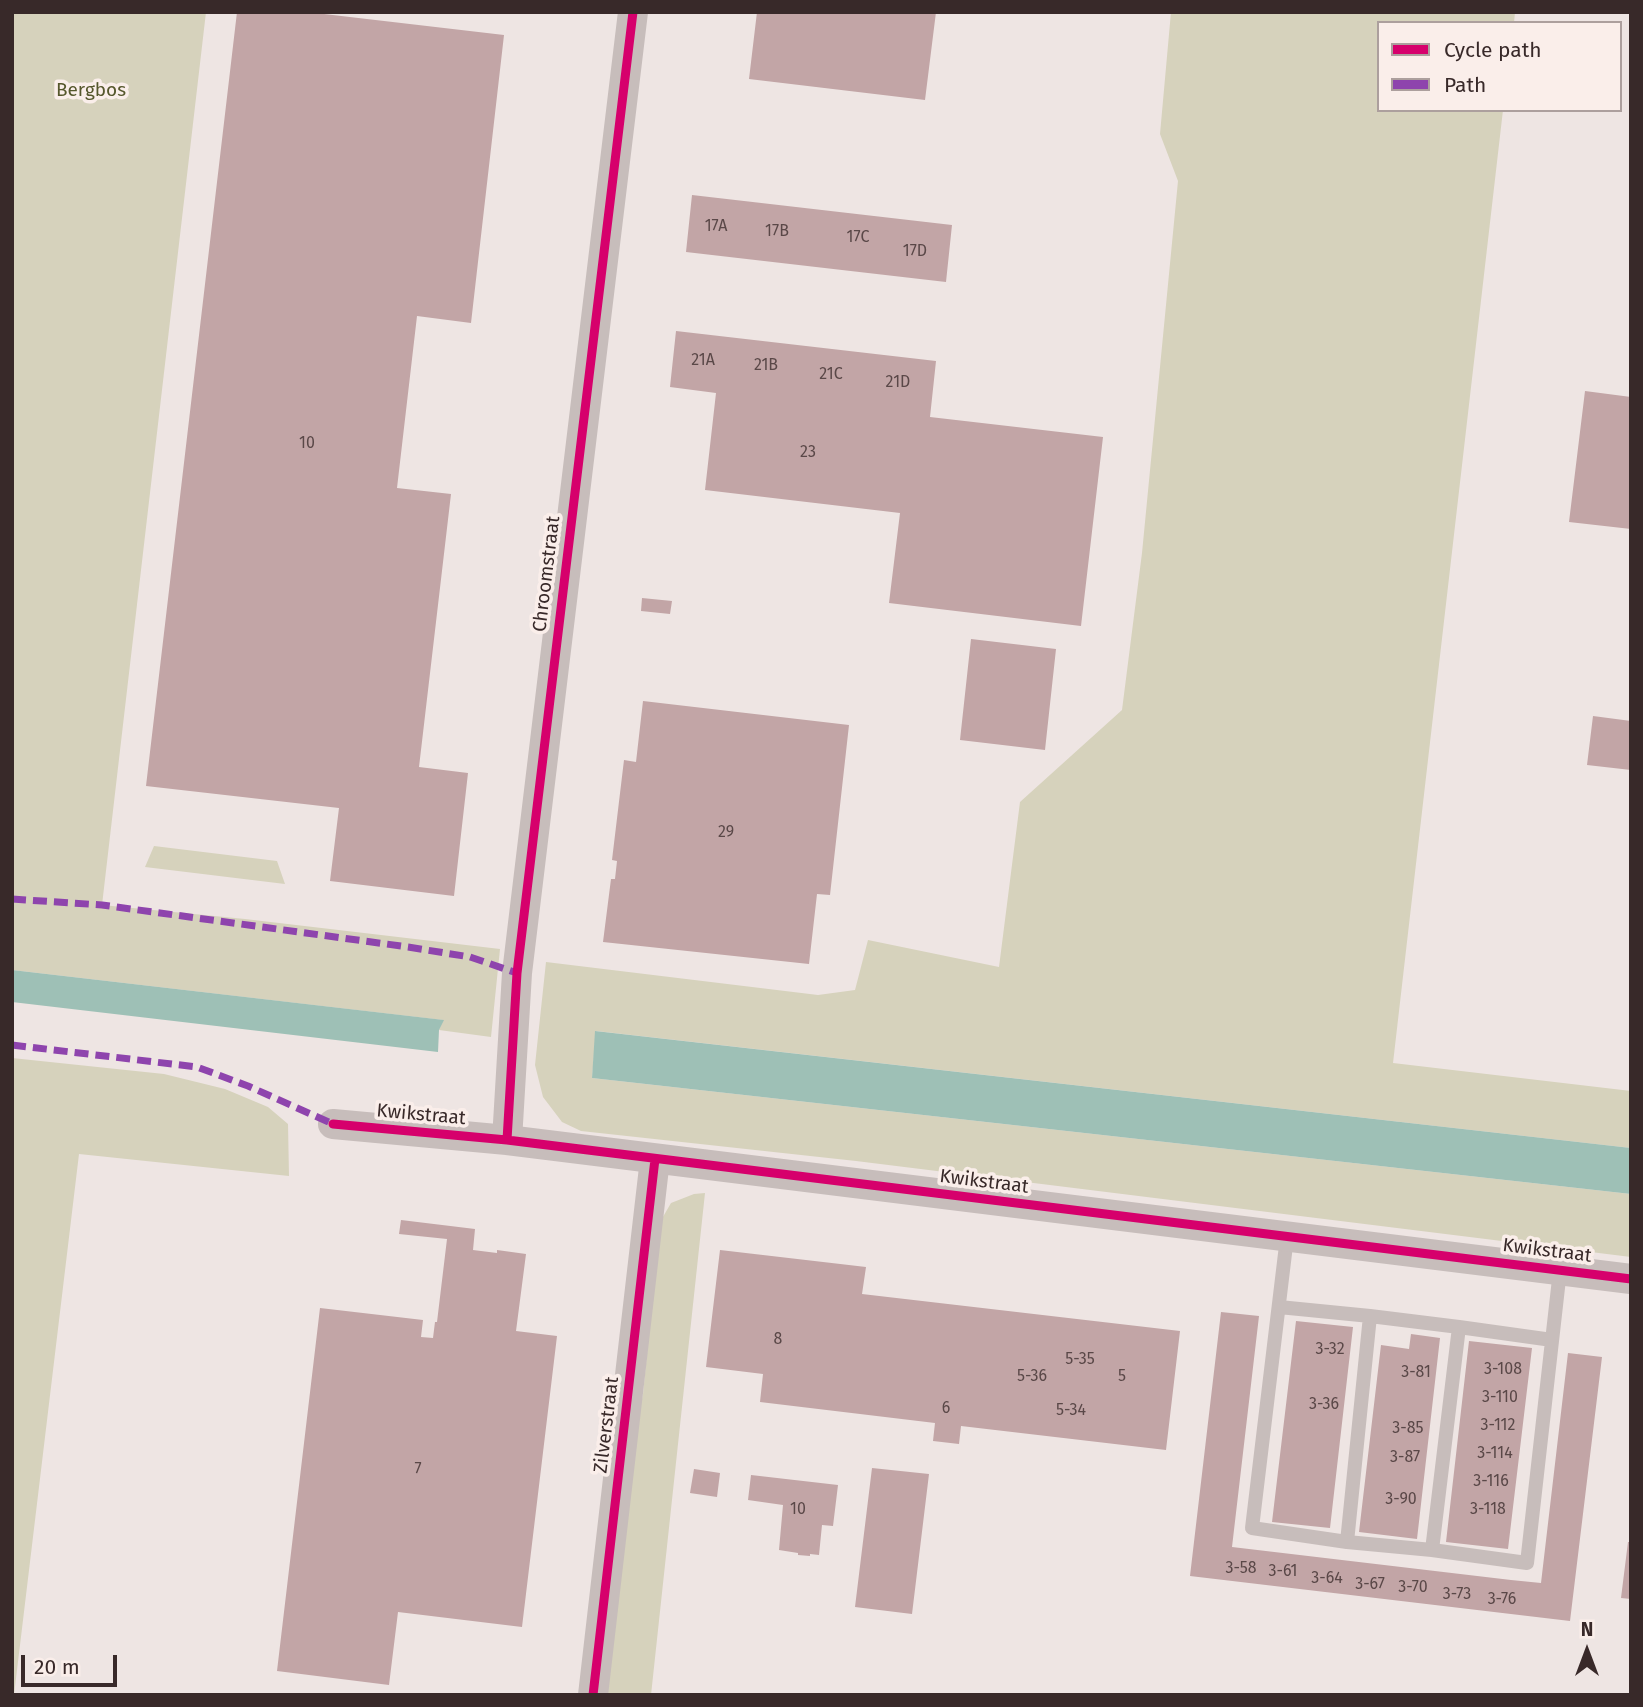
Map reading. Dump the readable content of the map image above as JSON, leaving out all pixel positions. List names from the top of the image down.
{
  "streets": {
    "street": ["Chroomstraat", "Kwikstraat", "Zilverstraat"]
  },
  "crossings": [
    ["Chroomstraat", "Kwikstraat"],
    ["Kwikstraat", "Zilverstraat"]
  ],
  "parks": ["Bergbos"],
  "house_numbers": [
    "17A",
    "17B",
    "17C",
    "17D",
    "21A",
    "21B",
    "21C",
    "21D",
    "10",
    "23",
    "29",
    "8",
    "3-32",
    "5-35",
    "3-108",
    "3-81",
    "5-36",
    "5",
    "3-110",
    "3-36",
    "6",
    "5-34",
    "3-112",
    "3-85",
    "3-114",
    "3-87",
    "7",
    "3-116",
    "3-90",
    "10",
    "3-118",
    "3-58",
    "3-61",
    "3-64",
    "3-67",
    "3-70",
    "3-73",
    "3-76"
  ],
  "legend": ["Cycle path", "Path"],
  "scale_bar": "20 m",
  "north": "top"
}
